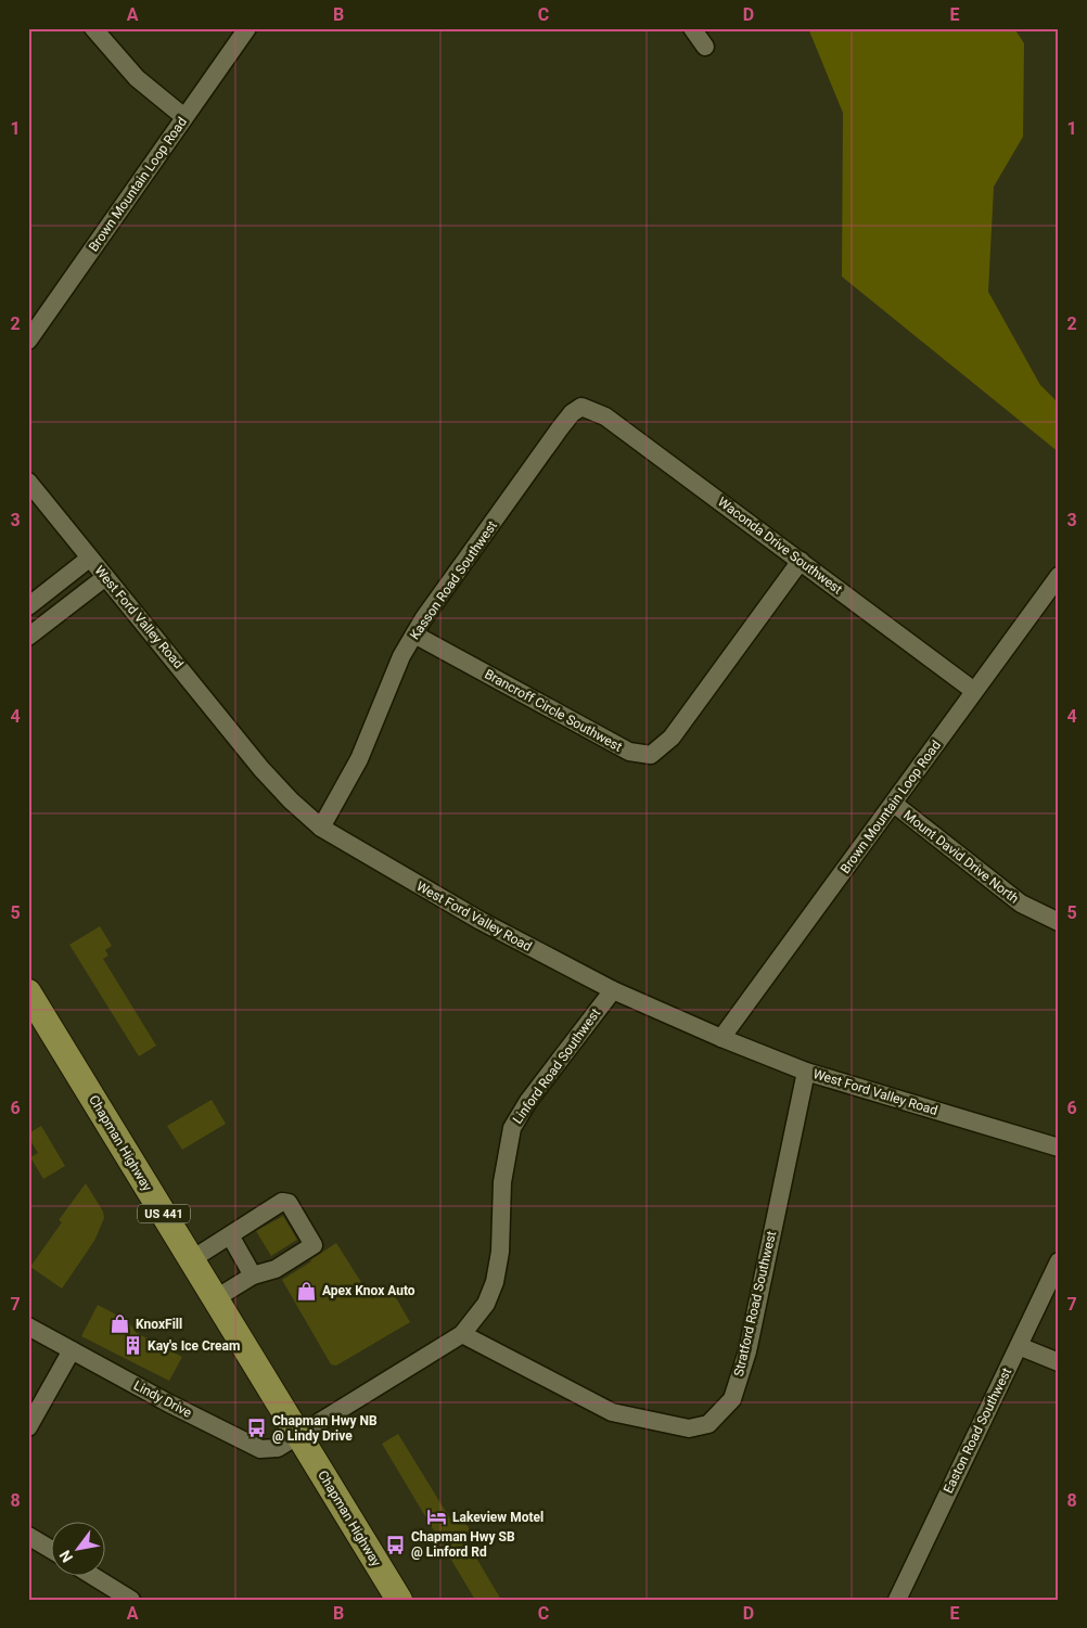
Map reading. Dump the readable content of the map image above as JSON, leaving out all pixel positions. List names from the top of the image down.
{
  "streets": {
    "highway": ["Chapman Highway", "US 441"],
    "street": [
      "Brown Mountain Loop Road",
      "Waconda Drive Southwest",
      "Kasson Road Southwest",
      "West Ford Valley Road",
      "Brancroff Circle Southwest",
      "Mount David Drive North",
      "Linford Road Southwest",
      "Stratford Road Southwest",
      "Lindy Drive",
      "Easton Road Southwest"
    ]
  },
  "crossings": [
    ["Brown Mountain Loop Road", "Waconda Drive Southwest"],
    ["Brown Mountain Loop Road", "West Ford Valley Road"],
    ["Brown Mountain Loop Road", "Mount David Drive North"],
    ["Waconda Drive Southwest", "Kasson Road Southwest"],
    ["Waconda Drive Southwest", "Brancroff Circle Southwest"],
    ["Kasson Road Southwest", "West Ford Valley Road"],
    ["Kasson Road Southwest", "Brancroff Circle Southwest"],
    ["West Ford Valley Road", "Linford Road Southwest"],
    ["West Ford Valley Road", "Stratford Road Southwest"],
    ["Linford Road Southwest", "Chapman Highway"],
    ["Linford Road Southwest", "Stratford Road Southwest"],
    ["Linford Road Southwest", "Lindy Drive"],
    ["Chapman Highway", "Lindy Drive"]
  ],
  "places": {
    "shop": ["Apex Knox Auto", "KnoxFill"],
    "building": ["Kay's Ice Cream"],
    "bus stop": ["Chapman Hwy NB @ Lindy Drive", "Chapman Hwy SB @ Linford Rd"],
    "hotel": ["Lakeview Motel"]
  },
  "north": "bottom left",
  "grid": {
    "columns": [
      "A",
      "B",
      "C",
      "D",
      "E"
    ],
    "rows": [
      "1",
      "2",
      "3",
      "4",
      "5",
      "6",
      "7",
      "8"
    ]
  }
}
